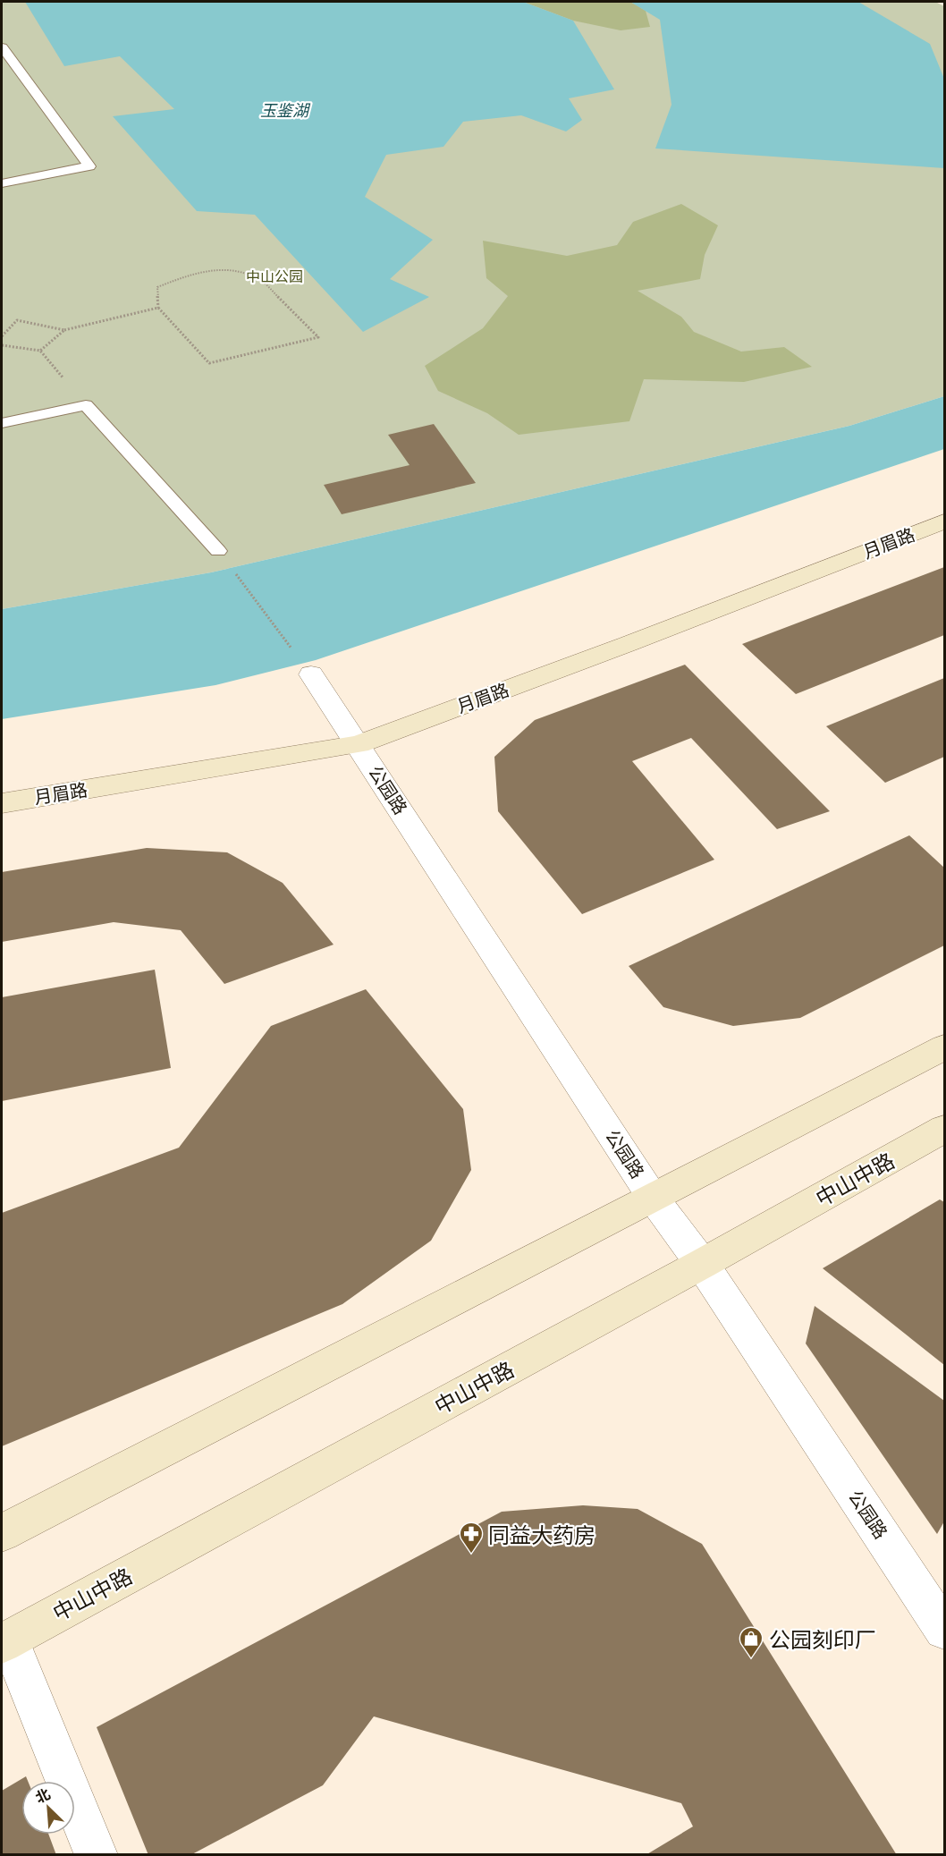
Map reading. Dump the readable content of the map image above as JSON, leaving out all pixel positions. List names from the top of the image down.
{
  "streets": {
    "main road": ["月眉路", "中山中路"],
    "street": ["公园路"]
  },
  "crossings": [
    ["月眉路", "公园路"],
    ["公园路", "中山中路"]
  ],
  "water": ["玉鉴湖"],
  "parks": ["中山公园"],
  "places": {
    "pharmacy": ["同益大药房"],
    "shop": ["公园刻印厂"]
  },
  "north": "top left"
}
